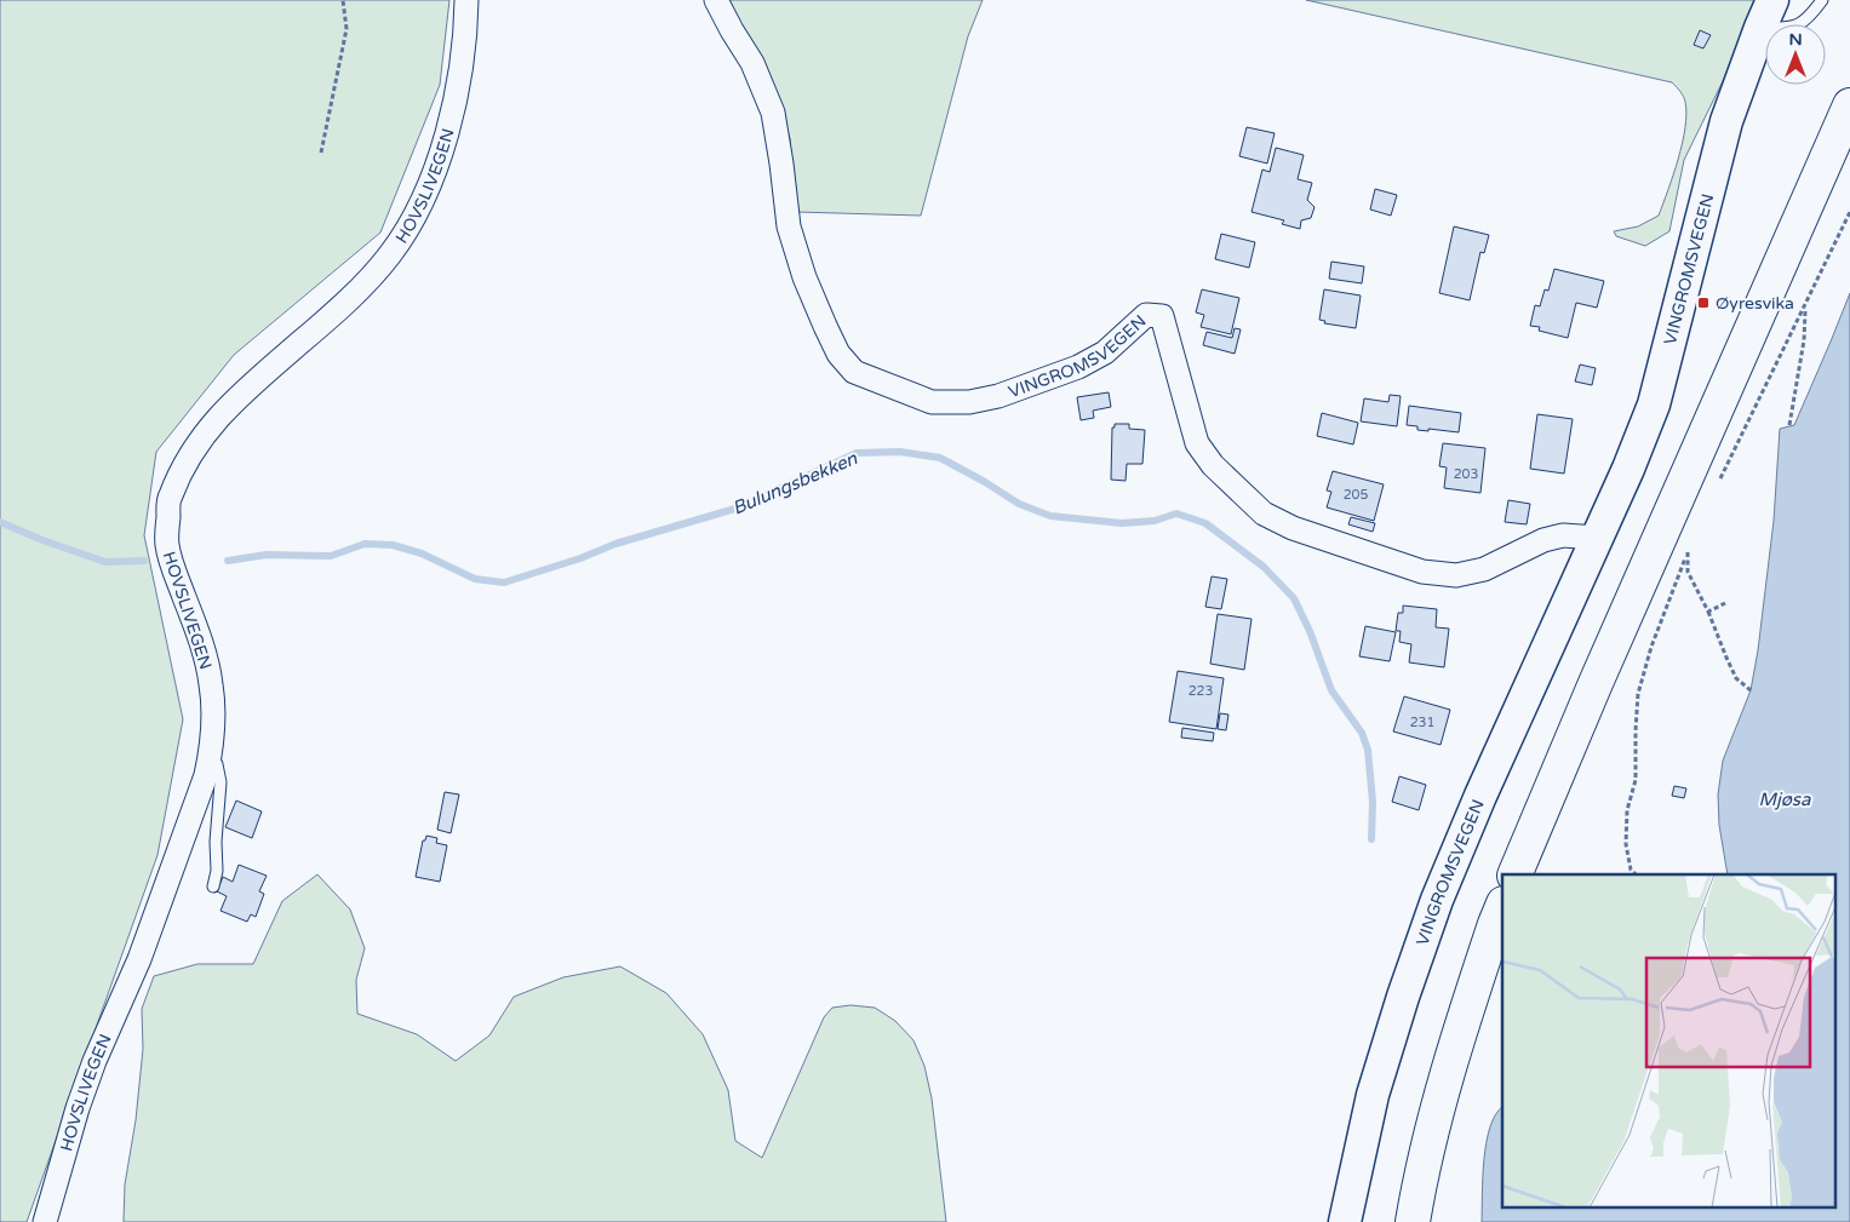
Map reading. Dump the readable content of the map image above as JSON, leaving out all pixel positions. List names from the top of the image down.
{
  "streets": {
    "main road": ["VINGROMSVEGEN"],
    "street": ["HOVSLIVEGEN"]
  },
  "water": ["Bulungsbekken", "Mjøsa"],
  "places": {
    "transit": ["Øyresvika"]
  },
  "house_numbers": [
    "203",
    "205",
    "223",
    "231"
  ],
  "north": "top"
}
